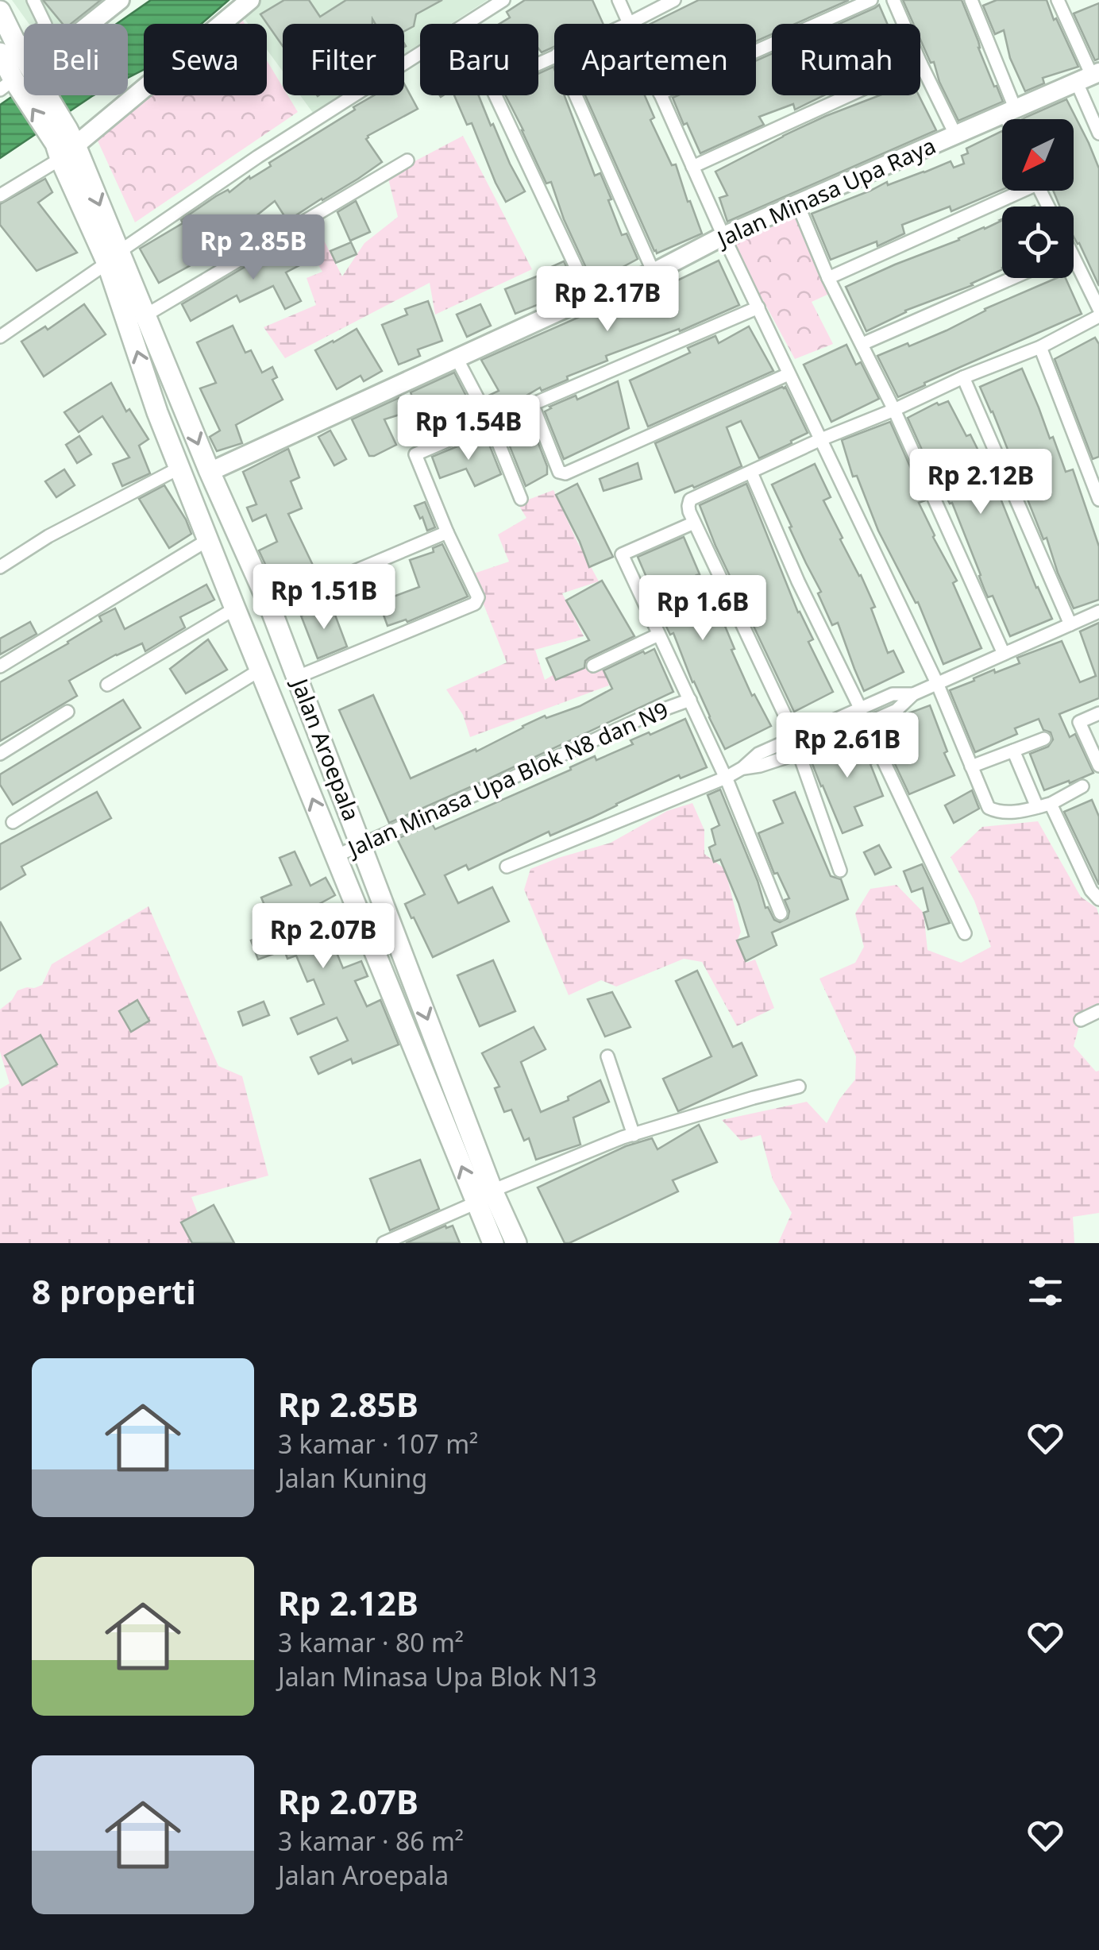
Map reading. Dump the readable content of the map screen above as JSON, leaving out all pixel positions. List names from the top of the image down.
{
  "streets": {
    "main road": ["Jalan Aroepala"],
    "street": ["Jalan Minasa Upa Raya", "Jalan Minasa Upa Blok N8 dan N9"]
  },
  "crossings": [
    ["Jalan Minasa Upa Raya", "Jalan Aroepala"],
    ["Jalan Aroepala", "Jalan Minasa Upa Blok N8 dan N9"]
  ],
  "north": "bottom left",
  "page": {
    "chip": [
      "Beli",
      "Sewa",
      "Filter",
      "Baru",
      "Apartemen",
      "Rumah"
    ],
    "price": [
      "Rp 2.85B",
      "Rp 2.17B",
      "Rp 1.54B",
      "Rp 2.12B",
      "Rp 1.51B",
      "Rp 1.6B",
      "Rp 2.61B",
      "Rp 2.07B"
    ],
    "heading": "8 properti",
    "list": [
      {
        "name": "Rp 2.85B",
        "note": "3 kamar · 107 m² · Jalan Kuning"
      },
      {
        "name": "Rp 2.12B",
        "note": "3 kamar · 80 m² · Jalan Minasa Upa Blok N13"
      },
      {
        "name": "Rp 2.07B",
        "note": "3 kamar · 86 m² · Jalan Aroepala"
      }
    ]
  }
}
